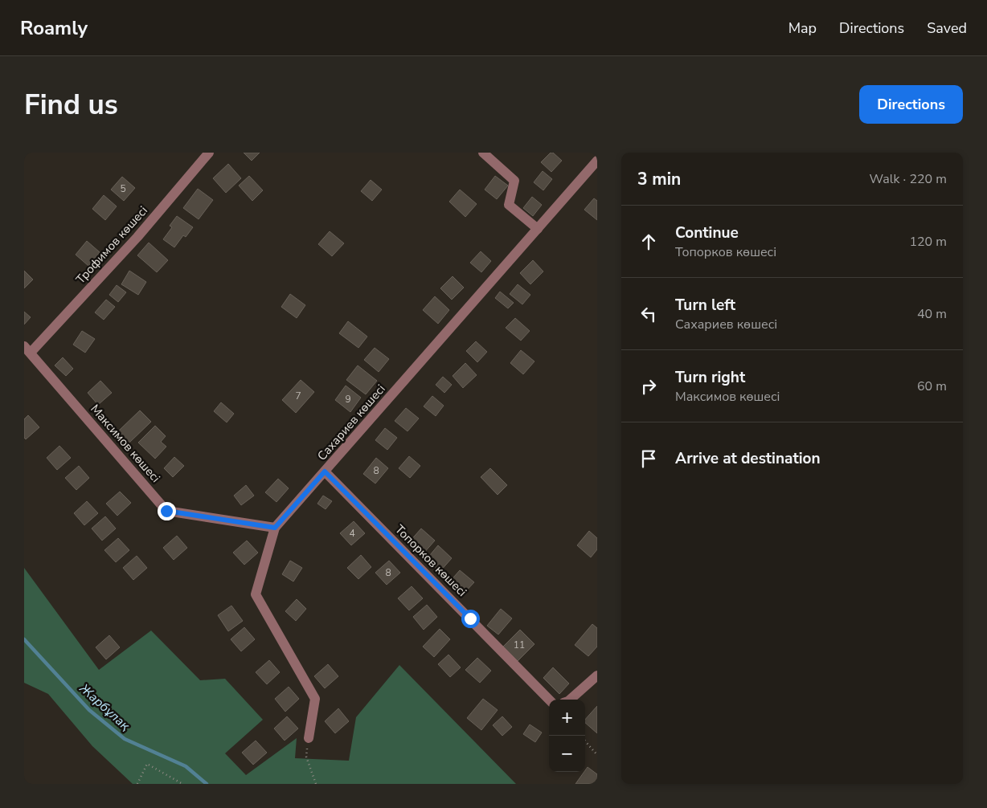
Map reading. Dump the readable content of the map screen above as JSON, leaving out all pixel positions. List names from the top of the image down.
{
  "streets": {
    "street": [
      "Трофимов көшесі",
      "Сахариев көшесі",
      "Максимов көшесі",
      "Топорков көшесі"
    ]
  },
  "crossings": [
    ["Трофимов көшесі", "Максимов көшесі"],
    ["Сахариев көшесі", "Максимов көшесі"],
    ["Сахариев көшесі", "Топорков көшесі"]
  ],
  "water": ["Жарбұлақ"],
  "house_numbers": [
    "5",
    "7",
    "9",
    "8",
    "4",
    "8",
    "11"
  ],
  "page": {
    "header": "Roamly",
    "nav": ["Map", "Directions", "Saved"],
    "buttons": "Directions",
    "title": "Find us",
    "heading": ["3 min", "Walk · 220 m"],
    "list": [
      ["Continue", "Топорков көшесі", "120 m"],
      ["Turn left", "Сахариев көшесі", "40 m"],
      ["Turn right", "Максимов көшесі", "60 m"],
      "Arrive at destination"
    ],
    "map_buttons": ["+", "−"]
  }
}
